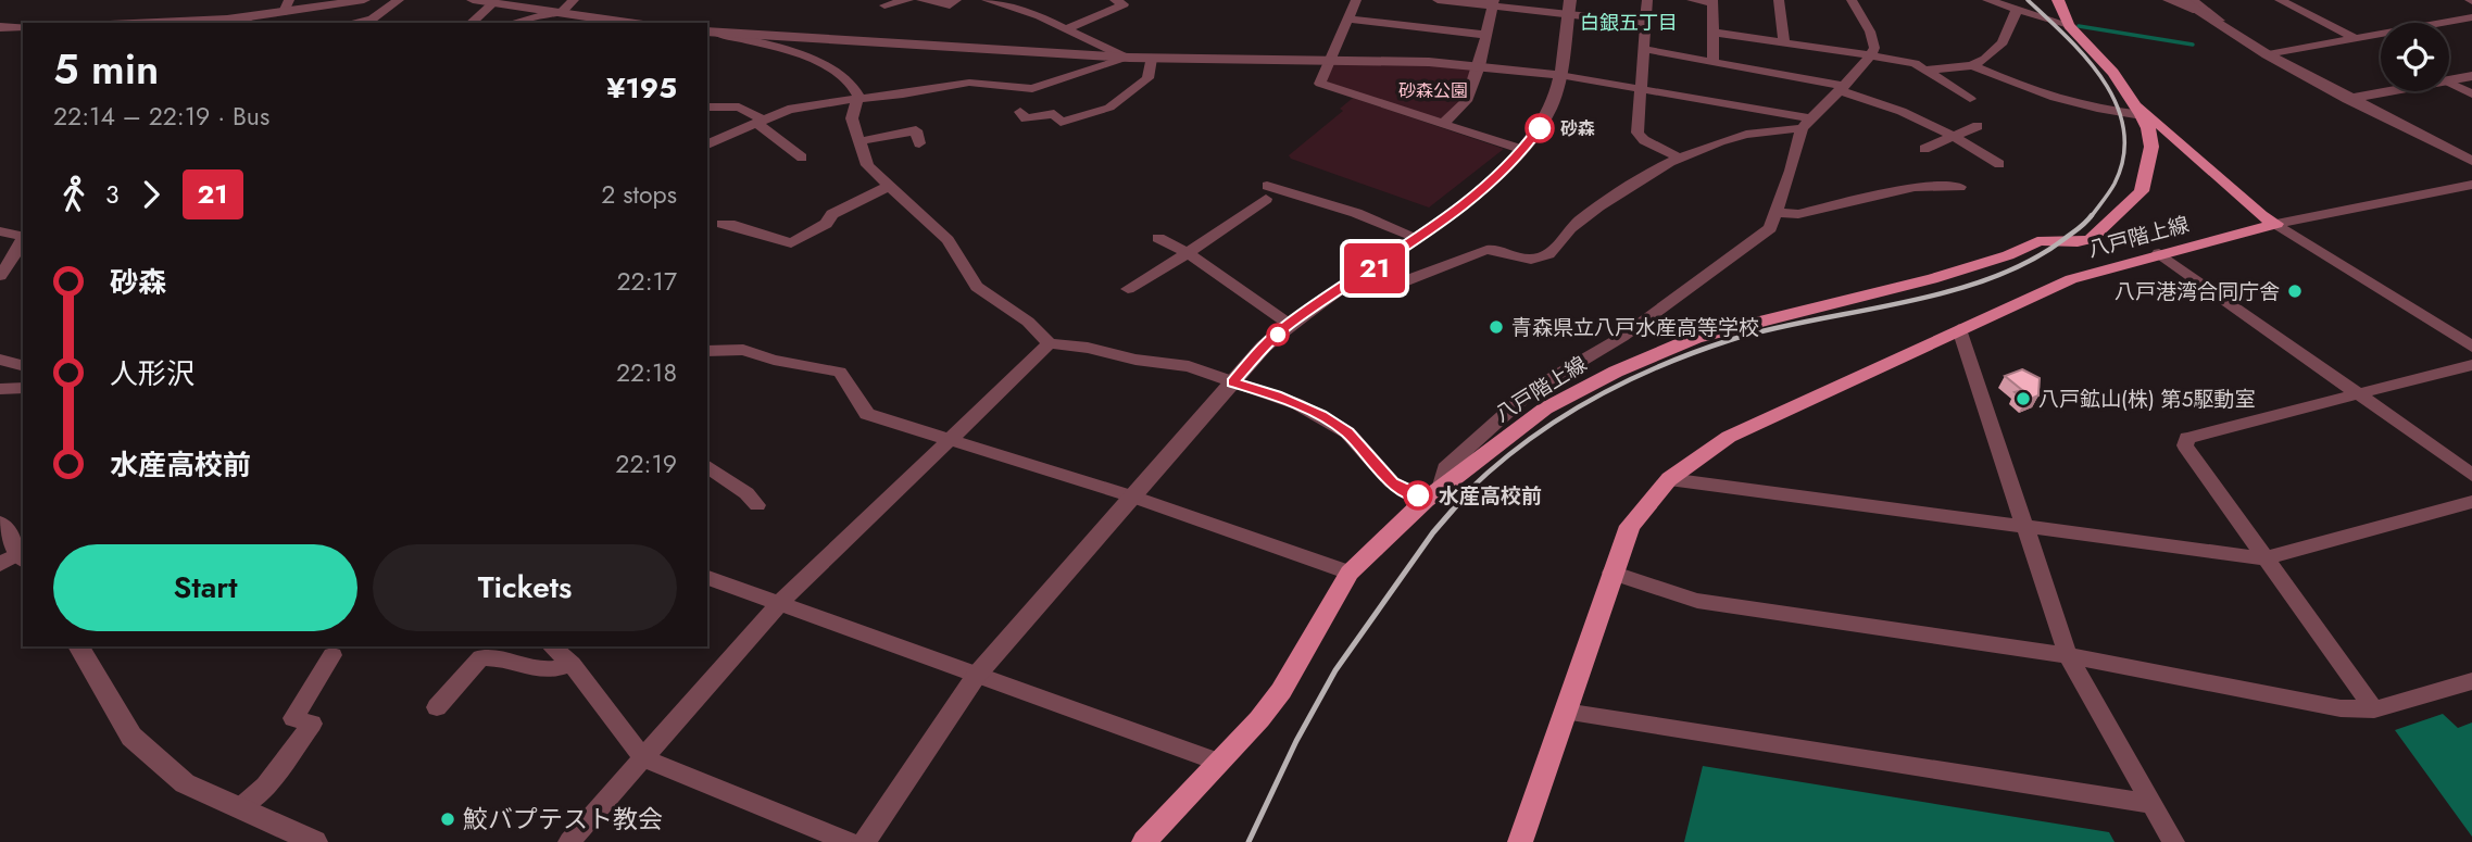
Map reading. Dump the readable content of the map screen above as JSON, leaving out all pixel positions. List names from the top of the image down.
{
  "streets": {
    "main road": ["八戸階上線"]
  },
  "districts": ["白銀五丁目"],
  "parks": ["砂森公園"],
  "places": [
    "砂森",
    "八戸港湾合同庁舎",
    "青森県立八戸水産高等学校",
    "八戸鉱山(株) 第５駆動室",
    "水産高校前",
    "鮫バプテスト教会"
  ],
  "lines": ["bus line 21"],
  "page": {
    "on_map": "21",
    "heading": ["5 min", "22:14 – 22:19 · Bus", "¥195"],
    "legs": ["3", "21", "2 stops"],
    "list": [
      {
        "name": "砂森",
        "value": "22:17"
      },
      {
        "name": "人形沢",
        "value": "22:18"
      },
      {
        "name": "水産高校前",
        "value": "22:19"
      }
    ],
    "buttons": ["Start", "Tickets"]
  }
}
